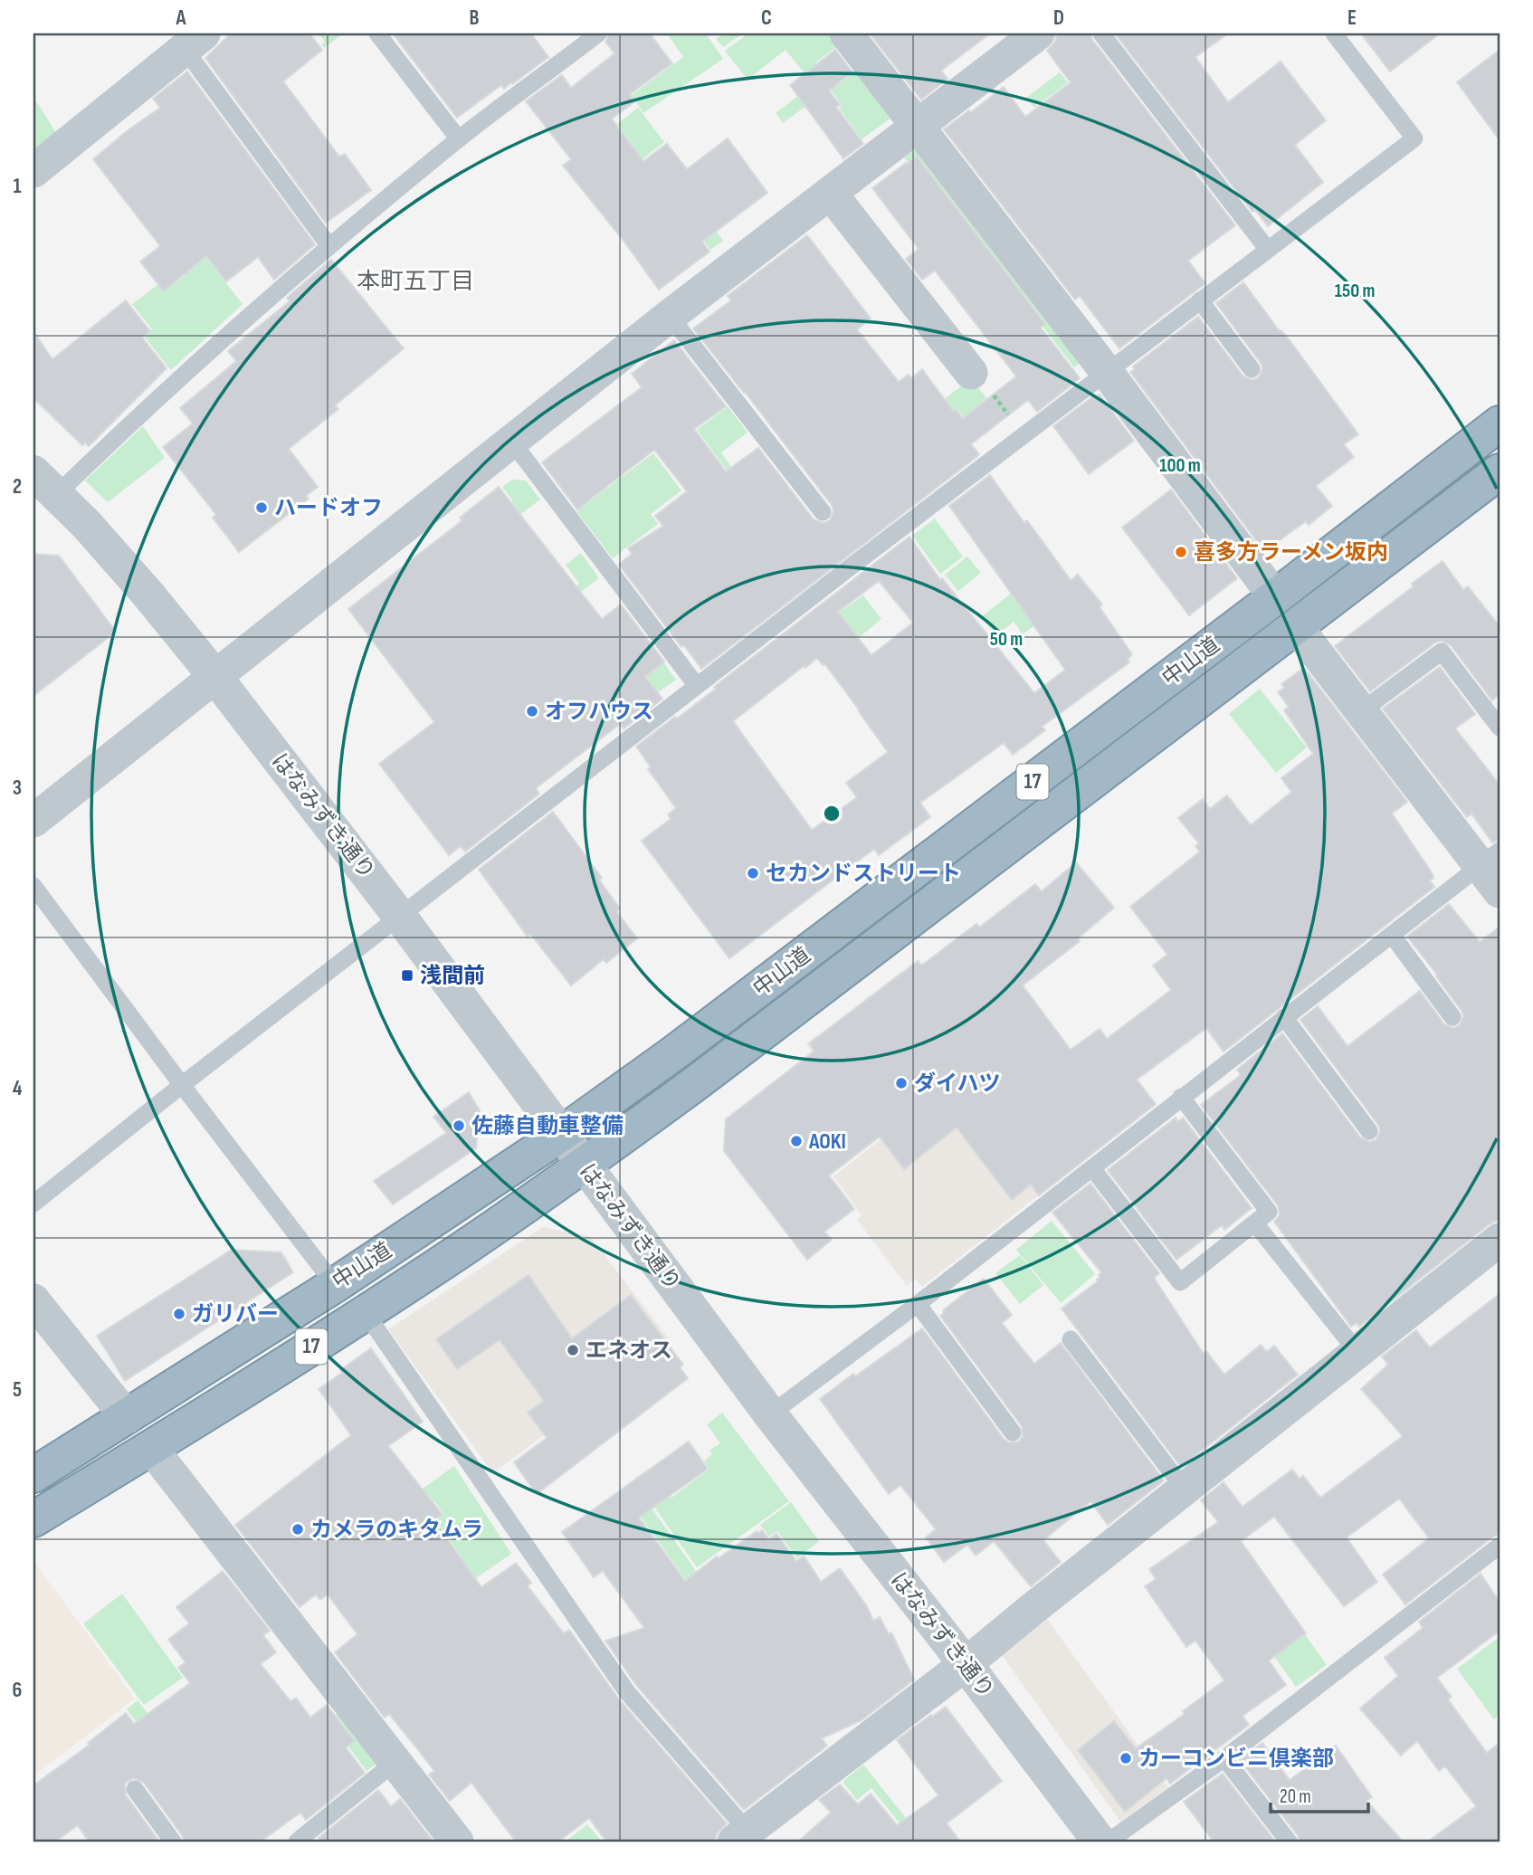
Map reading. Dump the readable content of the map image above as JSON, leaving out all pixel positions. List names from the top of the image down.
{
  "streets": {
    "highway": ["中山道", "17"],
    "street": ["はなみずき通り"]
  },
  "crossings": [
    ["中山道", "はなみずき通り"]
  ],
  "districts": ["本町五丁目"],
  "places": {
    "other": [
      "ハードオフ",
      "喜多方ラーメン坂内",
      "オフハウス",
      "セカンドストリート",
      "ダイハツ",
      "佐藤自動車整備",
      "AOKI",
      "ガリバー",
      "エネオス",
      "カメラのキタムラ",
      "カーコンビニ倶楽部"
    ],
    "transit": ["浅間前"]
  },
  "scale_bar": "20 m",
  "grid": {
    "columns": [
      "A",
      "B",
      "C",
      "D",
      "E"
    ],
    "rows": [
      "1",
      "2",
      "3",
      "4",
      "5",
      "6"
    ]
  },
  "rings": ["150 m", "100 m", "50 m"]
}
